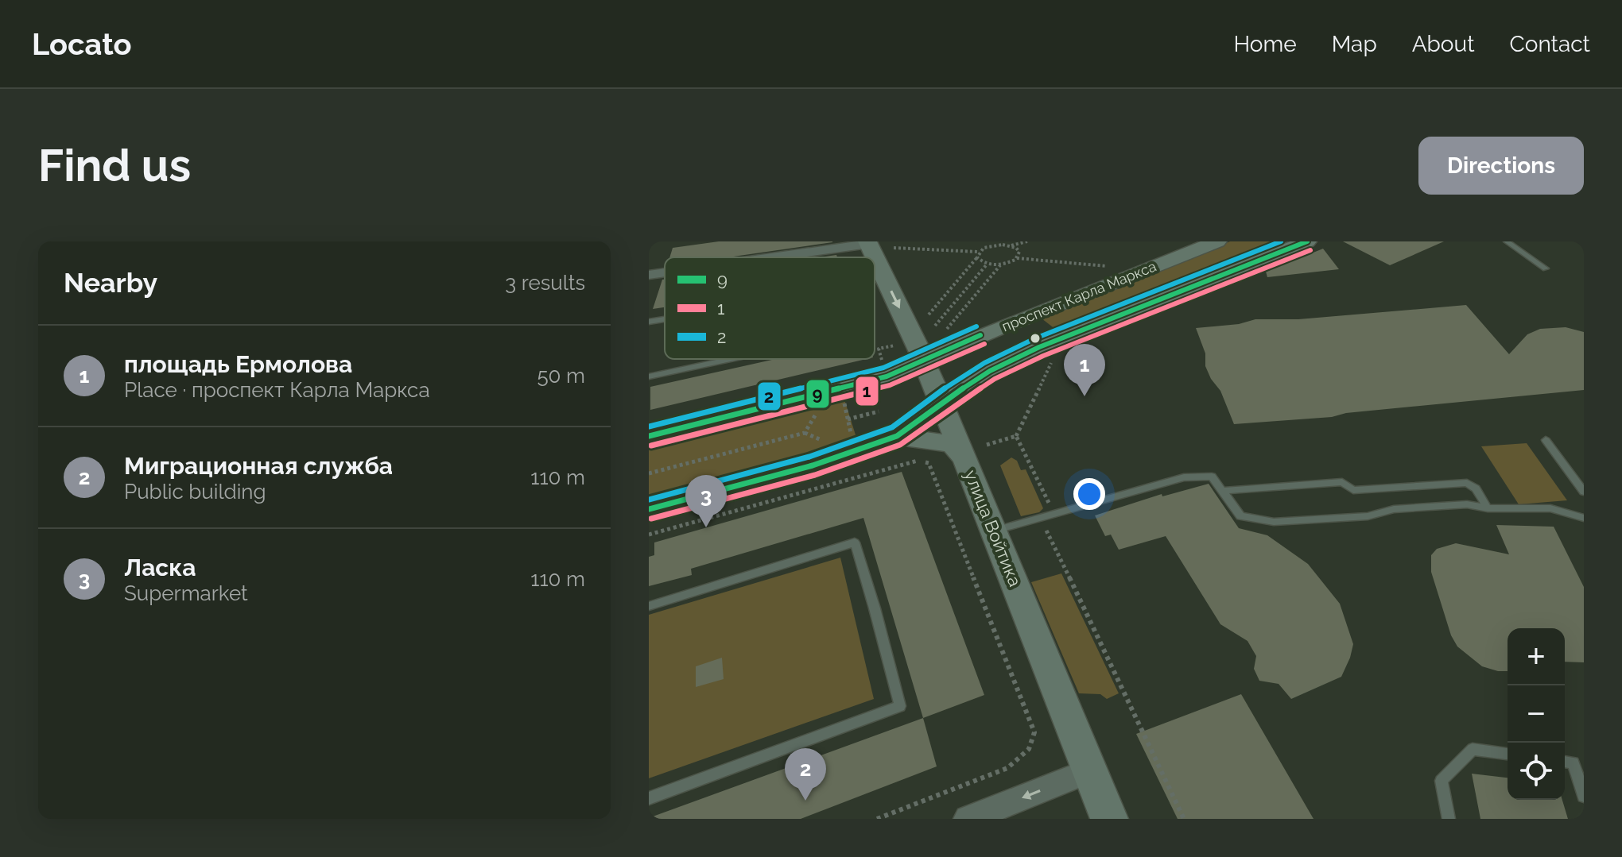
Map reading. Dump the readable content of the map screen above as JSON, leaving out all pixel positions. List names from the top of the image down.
{
  "streets": {
    "main road": ["проспект Карла Маркса", "улица Войтика"]
  },
  "crossings": [
    ["проспект Карла Маркса", "улица Войтика"]
  ],
  "lines": ["transit line 9", "transit line 2", "transit line 1"],
  "legend": ["9", "1", "2"],
  "page": {
    "header": "Locato",
    "nav": [
      "Home",
      "Map",
      "About",
      "Contact"
    ],
    "buttons": "Directions",
    "title": "Find us",
    "heading": ["Nearby", "3 results"],
    "list": [
      {
        "mark": "1",
        "name": "площадь Ермолова",
        "note": "Place · проспект Карла Маркса",
        "value": "50 m"
      },
      {
        "mark": "2",
        "name": "Миграционная служба",
        "note": "Public building",
        "value": "110 m"
      },
      {
        "mark": "3",
        "name": "Ласка",
        "note": "Supermarket",
        "value": "110 m"
      }
    ],
    "pins": ["1", "3", "2"],
    "map_buttons": ["+", "−"]
  }
}
